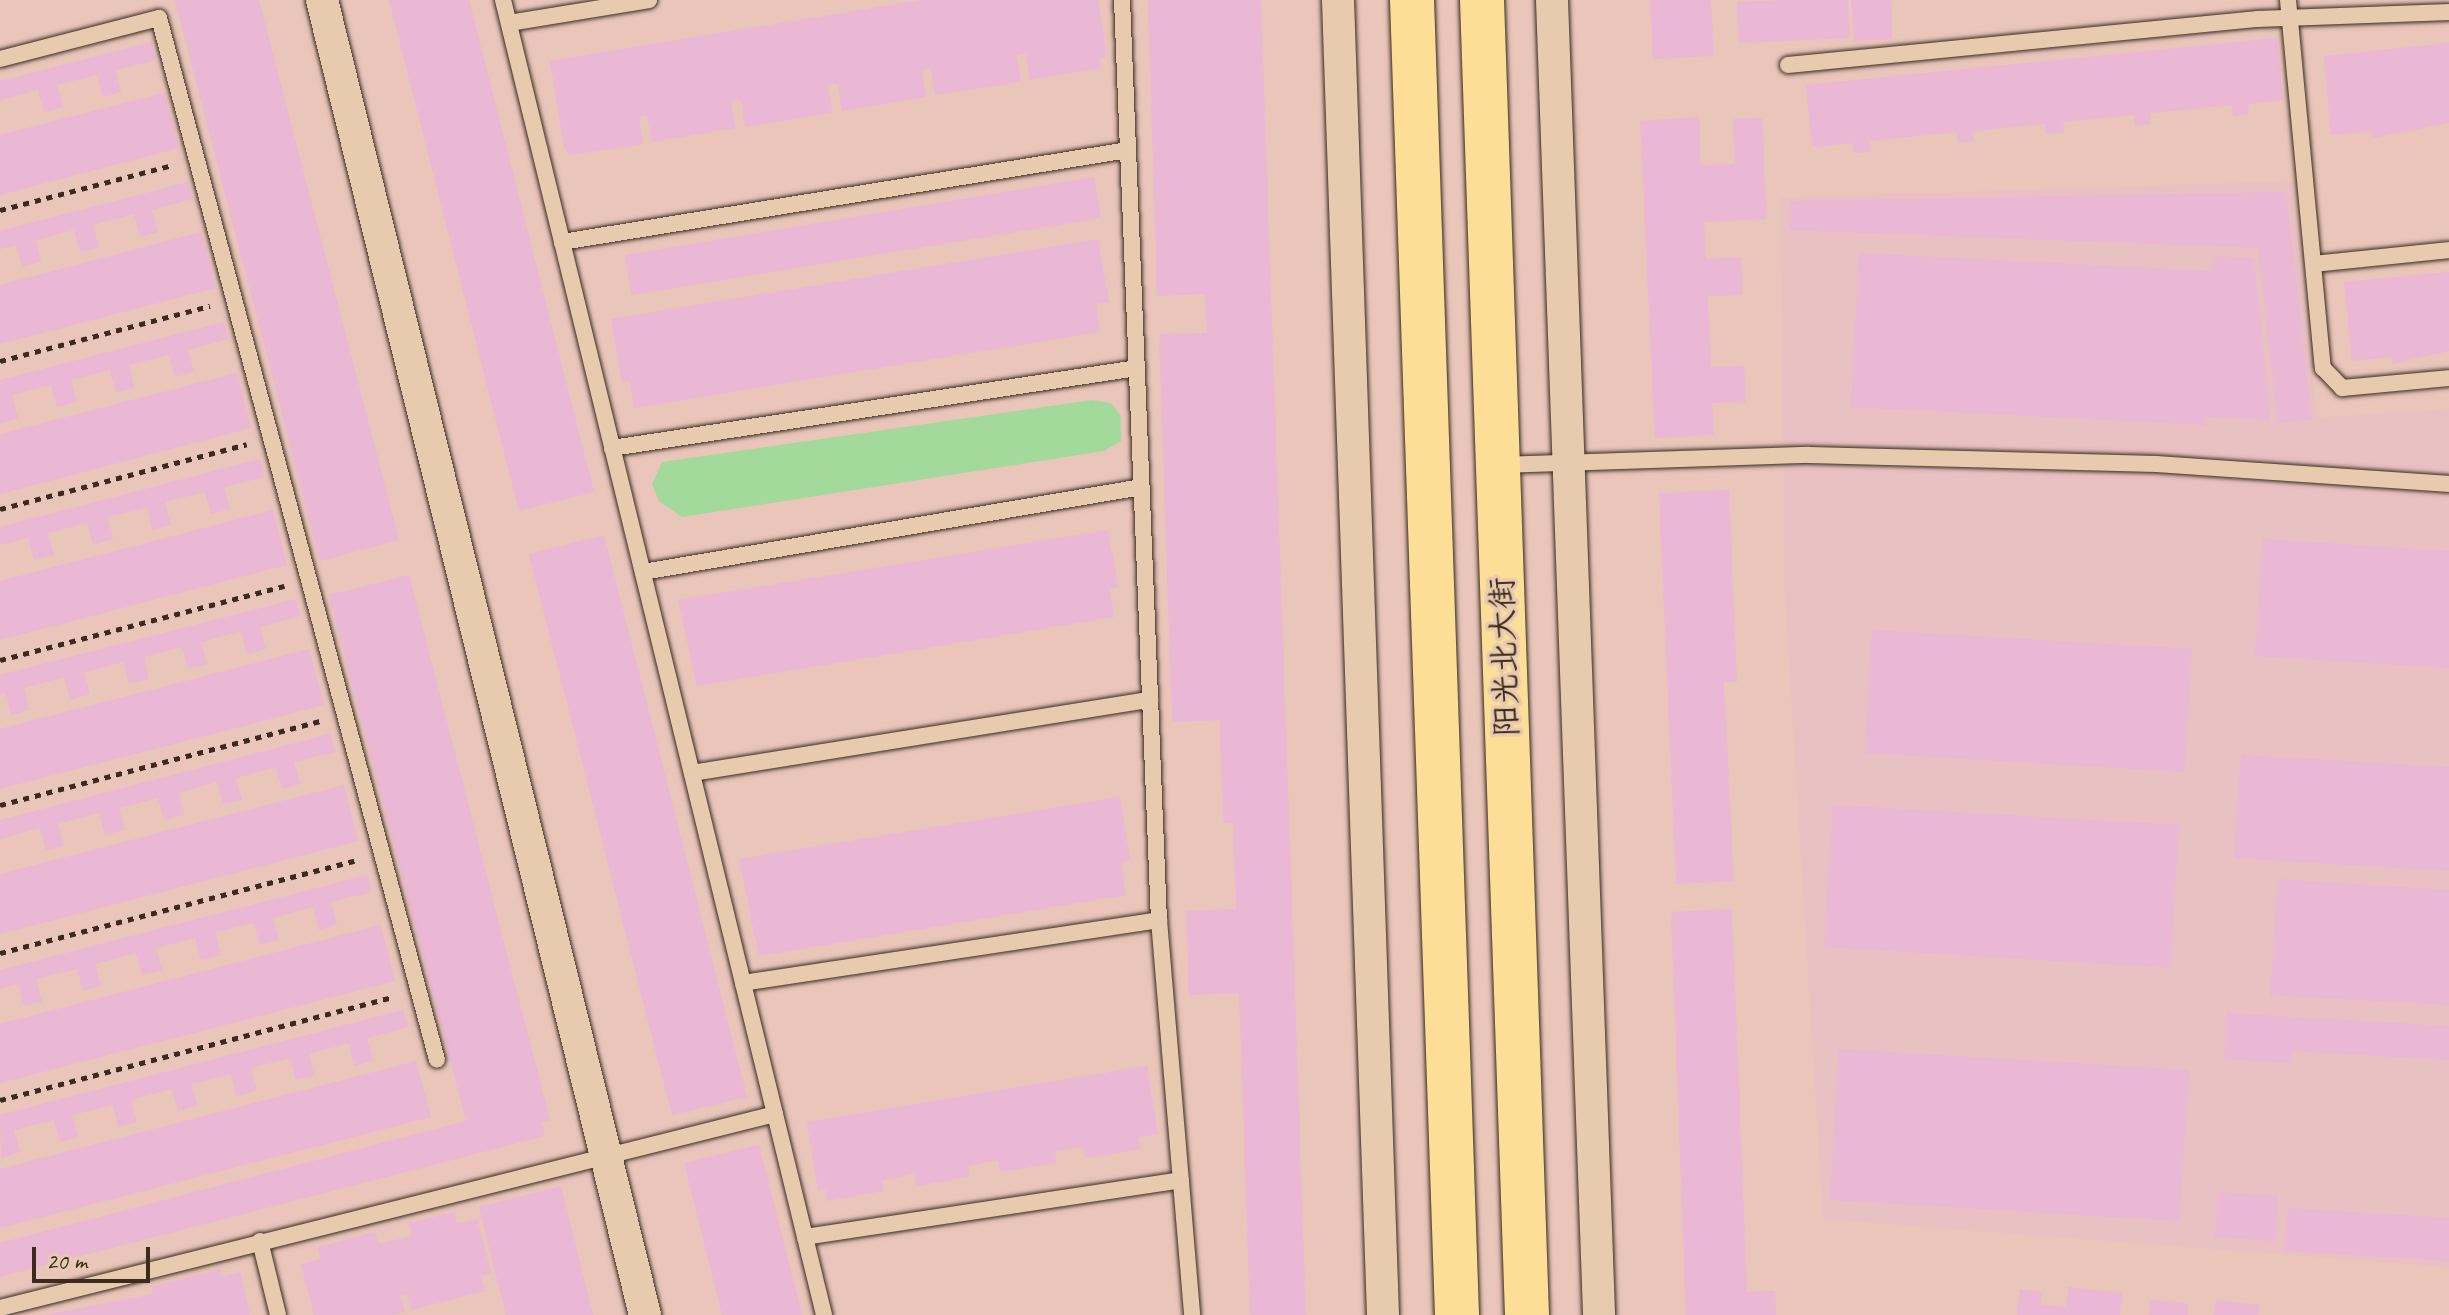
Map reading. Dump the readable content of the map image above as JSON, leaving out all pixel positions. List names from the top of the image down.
{
  "streets": {
    "highway": ["阳光北大街"]
  },
  "scale_bar": "20 m"
}
